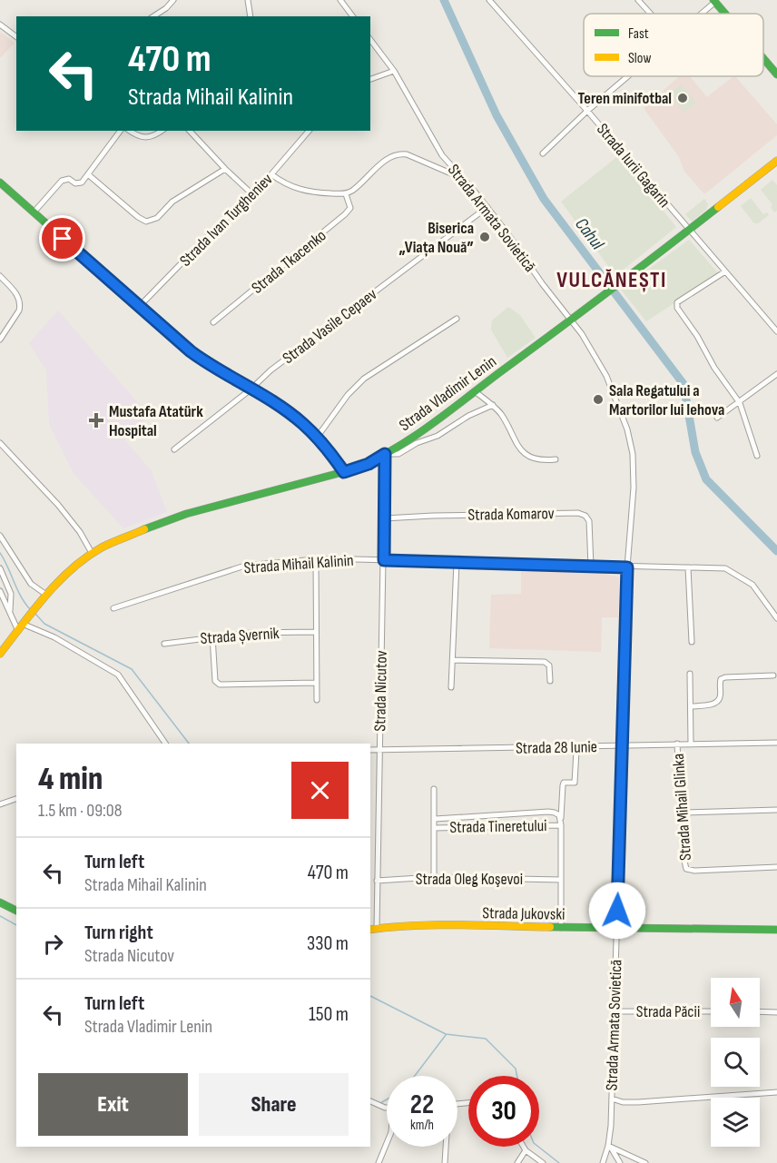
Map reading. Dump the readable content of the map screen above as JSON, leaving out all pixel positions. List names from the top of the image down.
{
  "streets": {
    "main road": ["Strada Vladimir Lenin", "Strada Jukovski"],
    "street": [
      "Strada Iurii Gagarin",
      "Strada Armata Sovietică",
      "Strada Ivan Turgheniev",
      "Strada Tkacenko",
      "Strada Vasile Cepaev",
      "Strada Komarov",
      "Strada Mihail Kalinin",
      "Strada Șvernik",
      "Strada Nicutov",
      "Strada 28 Iunie",
      "Strada Mihail Glinka",
      "Strada Tineretului",
      "Strada Oleg Koşevoi",
      "Strada Păcii"
    ]
  },
  "crossings": [
    ["Strada Iurii Gagarin", "Strada Vladimir Lenin"],
    ["Strada Armata Sovietică", "Strada Vasile Cepaev"],
    ["Strada Armata Sovietică", "Strada Vladimir Lenin"],
    ["Strada Armata Sovietică", "Strada Mihail Kalinin"],
    ["Strada Armata Sovietică", "Strada 28 Iunie"],
    ["Strada Armata Sovietică", "Strada Jukovski"],
    ["Strada Armata Sovietică", "Strada Păcii"],
    ["Strada Vladimir Lenin", "Strada Nicutov"],
    ["Strada Komarov", "Strada Mihail Kalinin"],
    ["Strada Komarov", "Strada Nicutov"],
    ["Strada Mihail Kalinin", "Strada Nicutov"],
    ["Strada Nicutov", "Strada 28 Iunie"],
    ["Strada Nicutov", "Strada Oleg Koşevoi"],
    ["Strada Nicutov", "Strada Jukovski"],
    ["Strada 28 Iunie", "Strada Mihail Glinka"]
  ],
  "districts": ["VULCĂNEȘTI"],
  "water": ["Cahul"],
  "places": {
    "other": ["Teren minifotbal", "Biserica „Viața Nouă”", "Sala Regatului a Martorilor lui Iehova"],
    "health": ["Mustafa Atatürk Hospital"]
  },
  "legend": ["Fast", "Slow"],
  "north": "top",
  "page": {
    "turn": ["470 m", "Strada Mihail Kalinin"],
    "heading": ["4 min", "1.5 km · 09:08"],
    "list": [
      {
        "name": "Turn left",
        "note": "Strada Mihail Kalinin",
        "value": "470 m"
      },
      {
        "name": "Turn right",
        "note": "Strada Nicutov",
        "value": "330 m"
      },
      {
        "name": "Turn left",
        "note": "Strada Vladimir Lenin",
        "value": "150 m"
      }
    ],
    "buttons": ["Exit", "Share"],
    "speed": "22 km/h",
    "limit": "30"
  }
}
